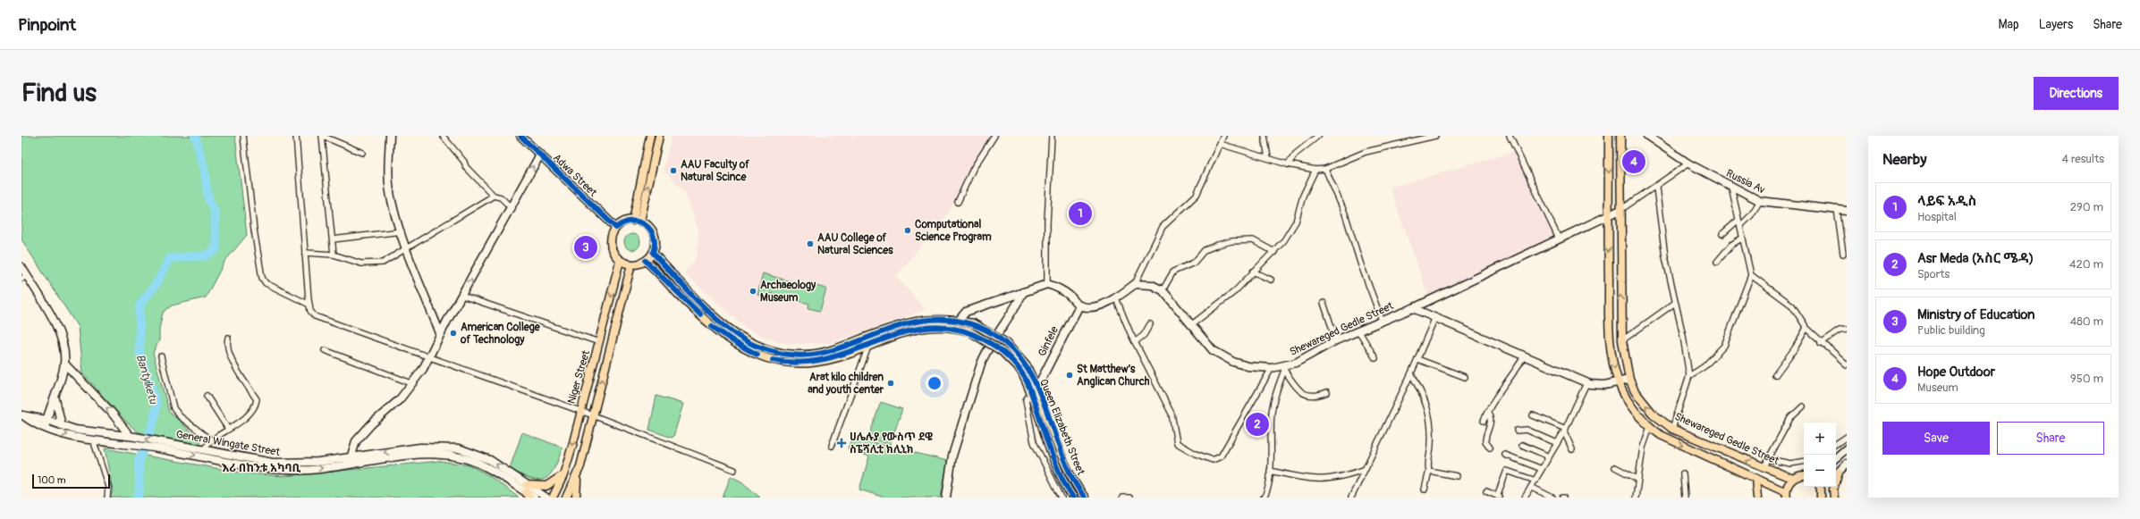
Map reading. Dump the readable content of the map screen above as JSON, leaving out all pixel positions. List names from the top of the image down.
{
  "streets": {
    "main road": [
      "Adwa Street",
      "Shewareged Gedle Street",
      "Niger Street",
      "Queen Elizabeth Street"
    ],
    "street": ["Russia Av", "Ginfele", "General Wingate Street"]
  },
  "crossings": [
    ["Adwa Street", "Niger Street"],
    ["Adwa Street", "Queen Elizabeth Street"],
    ["Russia Av", "Shewareged Gedle Street"],
    ["Ginfele", "Queen Elizabeth Street"],
    ["Niger Street", "Queen Elizabeth Street"]
  ],
  "districts": ["እሪ በከንቱ አካባቢ"],
  "water": ["Bantyiketu"],
  "places": {
    "other": [
      "AAU Faculty of Natural Scince",
      "Computational Science Program",
      "AAU College of Natural Sciences",
      "Archaeology Museum",
      "American College of Technology",
      "St Matthew’s Anglican Church",
      "Arat kilo children and youth center"
    ],
    "health": ["ሀሌሉያ የውስጥ ደዌ ስፔሻሊቲ ክሊኒክ"]
  },
  "scale_bar": "100 m",
  "page": {
    "header": "Pinpoint",
    "nav": ["Map", "Layers", "Share"],
    "buttons": [
      "Directions",
      ["Save", "Share"]
    ],
    "title": "Find us",
    "heading": ["Nearby", "4 results"],
    "pins": [
      "4",
      "1",
      "3",
      "2"
    ],
    "list": [
      {
        "mark": "1",
        "name": "ላይፍ አዲስ",
        "note": "Hospital",
        "value": "290 m"
      },
      {
        "mark": "2",
        "name": "Asr Meda (አስር ሜዳ)",
        "note": "Sports",
        "value": "420 m"
      },
      {
        "mark": "3",
        "name": "Ministry of Education",
        "note": "Public building",
        "value": "480 m"
      },
      {
        "mark": "4",
        "name": "Hope Outdoor",
        "note": "Museum",
        "value": "950 m"
      }
    ],
    "map_buttons": ["+", "−"],
    "scale": "100 m"
  }
}
